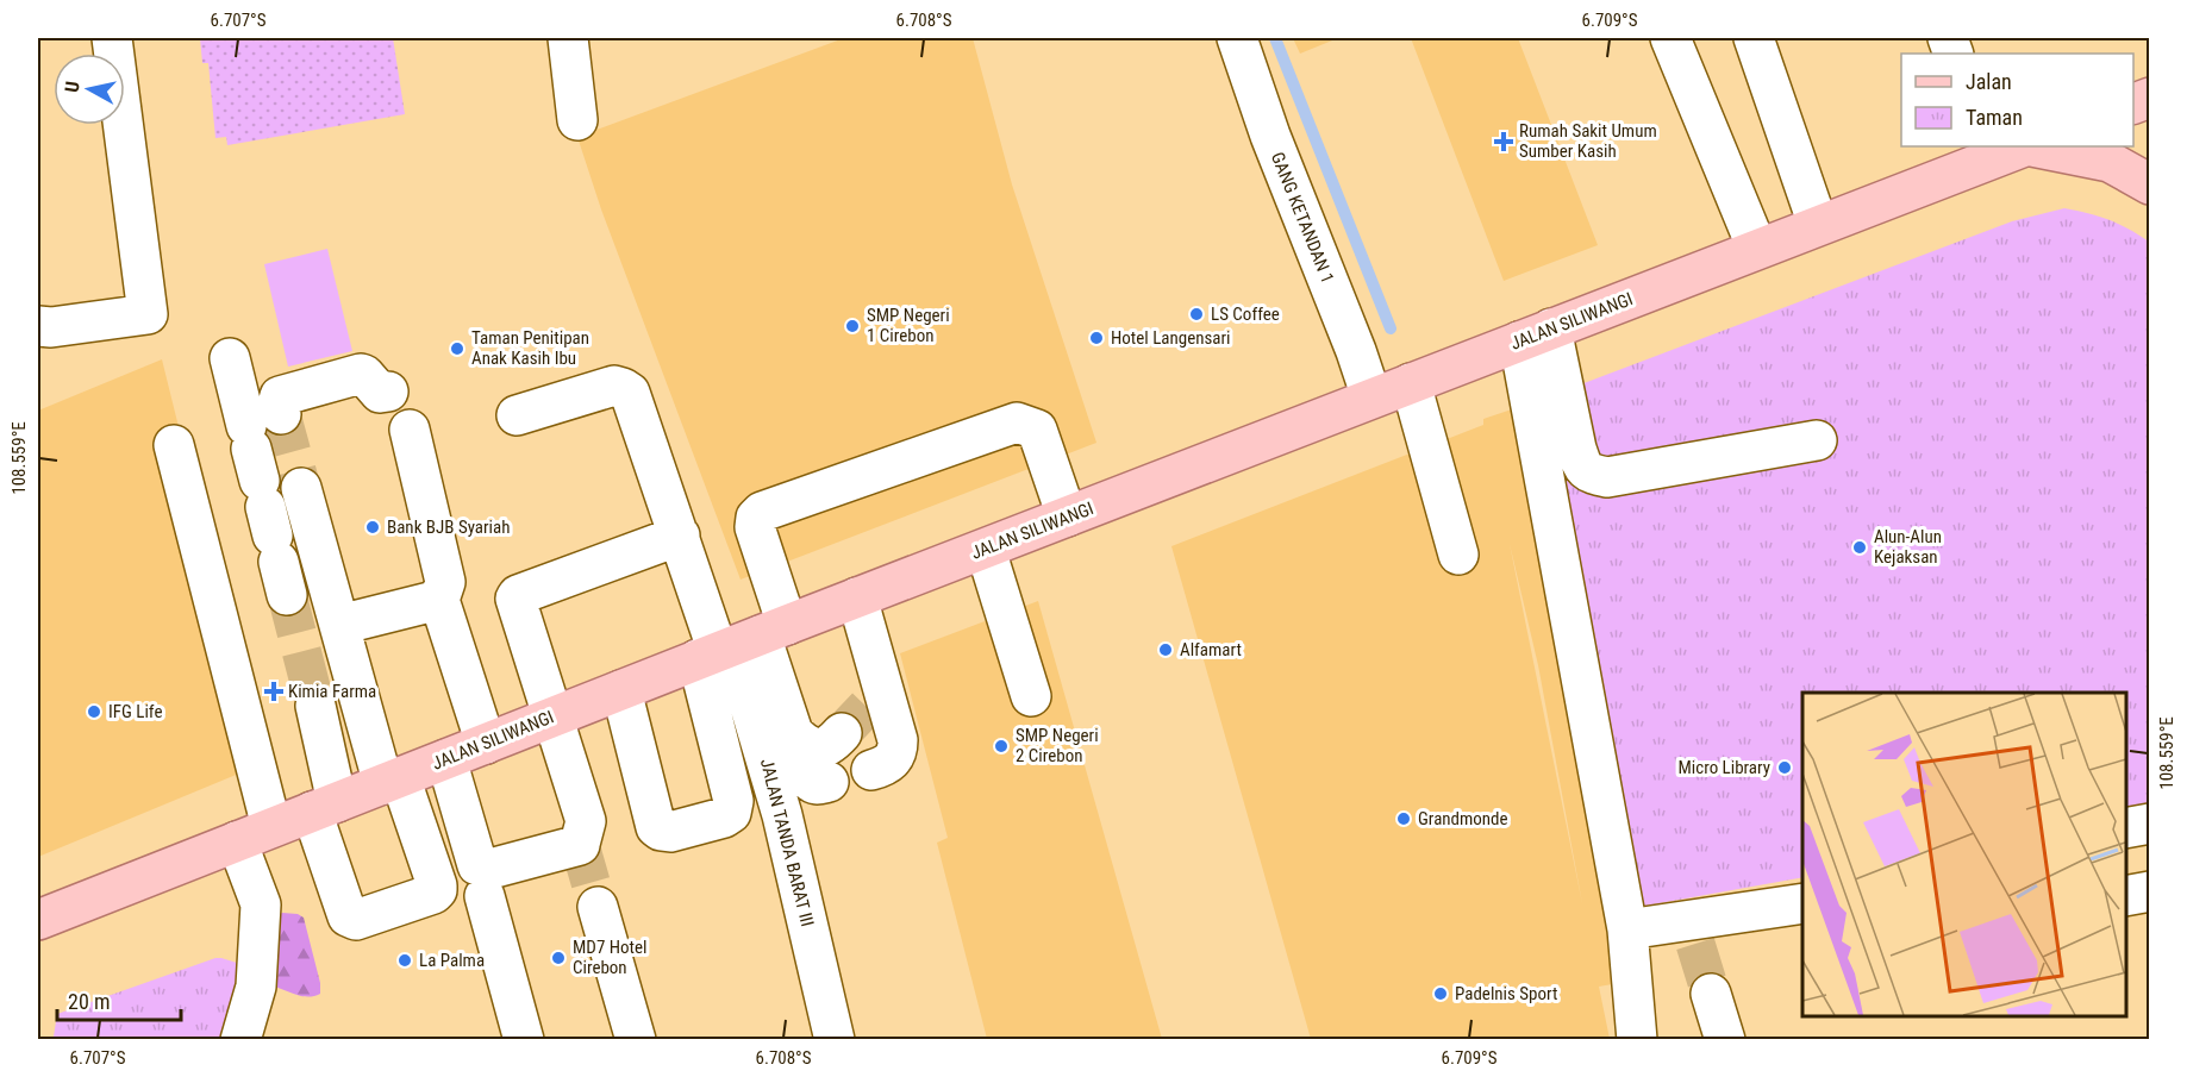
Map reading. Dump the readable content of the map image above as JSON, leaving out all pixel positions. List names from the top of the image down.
{
  "streets": {
    "main road": ["JALAN SILIWANGI"],
    "street": ["GANG KETANDAN 1", "JALAN TANDA BARAT III"]
  },
  "crossings": [
    ["GANG KETANDAN 1", "JALAN SILIWANGI"],
    ["JALAN SILIWANGI", "JALAN TANDA BARAT III"]
  ],
  "places": {
    "health": ["Rumah Sakit Umum Sumber Kasih", "Kimia Farma"],
    "other": [
      "LS Coffee",
      "SMP Negeri 1 Cirebon",
      "Hotel Langensari",
      "Taman Penitipan Anak Kasih Ibu",
      "Bank BJB Syariah",
      "Alun-Alun Kejaksan",
      "Alfamart",
      "IFG Life",
      "SMP Negeri 2 Cirebon",
      "Micro Library",
      "Grandmonde",
      "MD7 Hotel Cirebon",
      "La Palma",
      "Padelnis Sport"
    ]
  },
  "legend": ["Jalan", "Taman"],
  "scale_bar": "20 m",
  "north": "left",
  "coordinates": [
    "6.707°S",
    "6.708°S",
    "6.709°S",
    "108.559°E"
  ]
}
